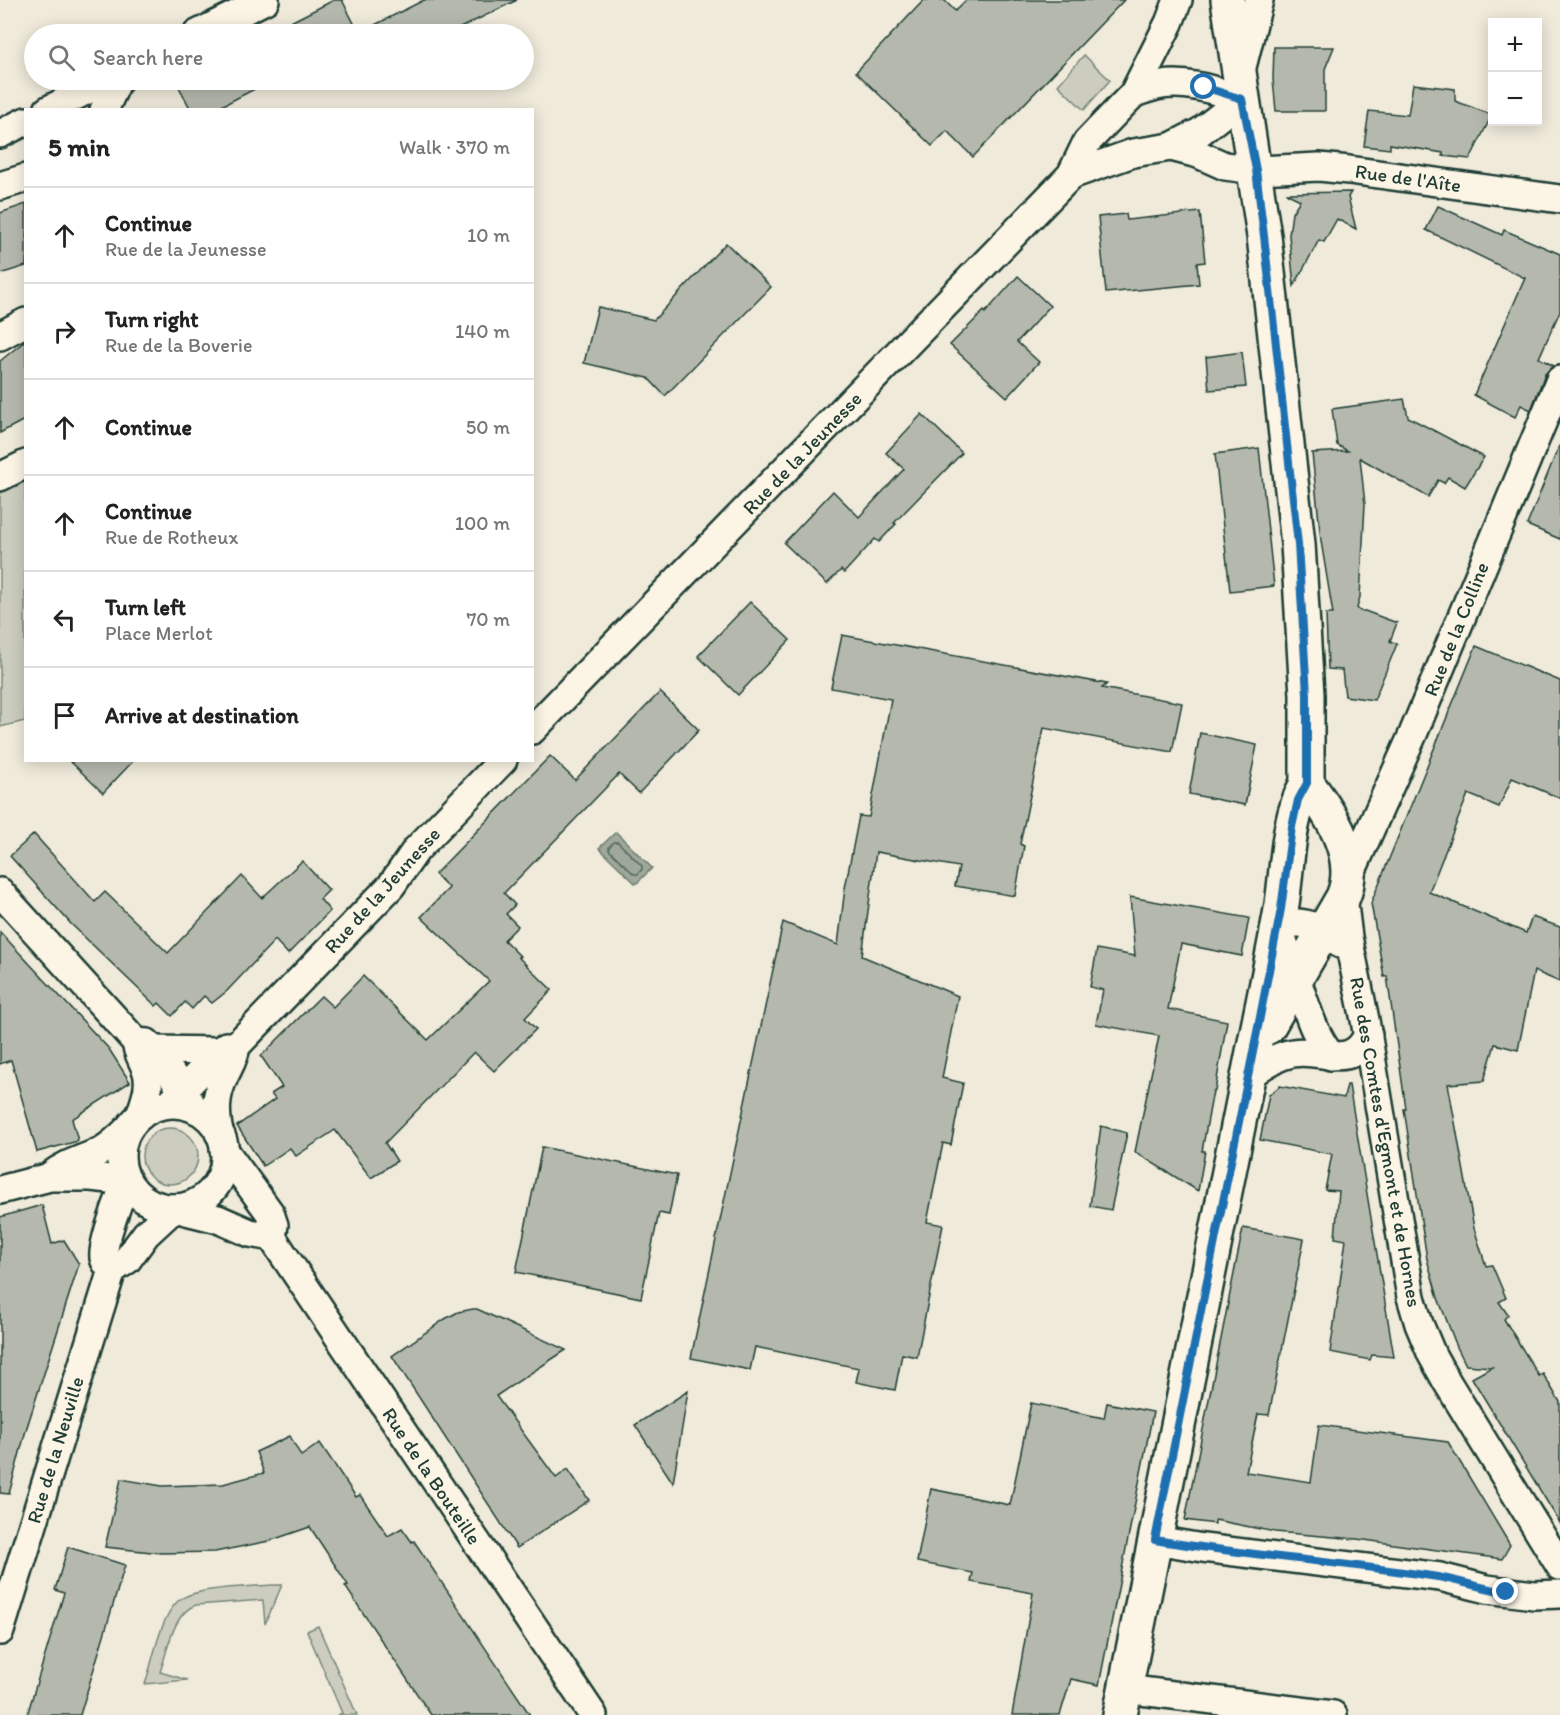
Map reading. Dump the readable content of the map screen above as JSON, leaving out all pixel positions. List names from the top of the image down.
{
  "streets": {
    "street": [
      "Rue de l'Aîte",
      "Rue de la Jeunesse",
      "Rue de la Colline",
      "Rue des Comtes d'Egmont et de Hornes",
      "Rue de la Neuville",
      "Rue de la Bouteille"
    ]
  },
  "crossings": [
    ["Rue de l'Aîte", "Rue de la Jeunesse"],
    ["Rue de la Jeunesse", "Rue de la Neuville"],
    ["Rue de la Jeunesse", "Rue de la Bouteille"],
    ["Rue de la Colline", "Rue des Comtes d'Egmont et de Hornes"],
    ["Rue de la Neuville", "Rue de la Bouteille"]
  ],
  "page": {
    "map_buttons": ["+", "−"],
    "search": "Search here",
    "heading": ["5 min", "Walk · 370 m"],
    "list": [
      ["Continue", "Rue de la Jeunesse", "10 m"],
      ["Turn right", "Rue de la Boverie", "140 m"],
      ["Continue", "50 m"],
      ["Continue", "Rue de Rotheux", "100 m"],
      ["Turn left", "Place Merlot", "70 m"],
      "Arrive at destination"
    ]
  }
}
